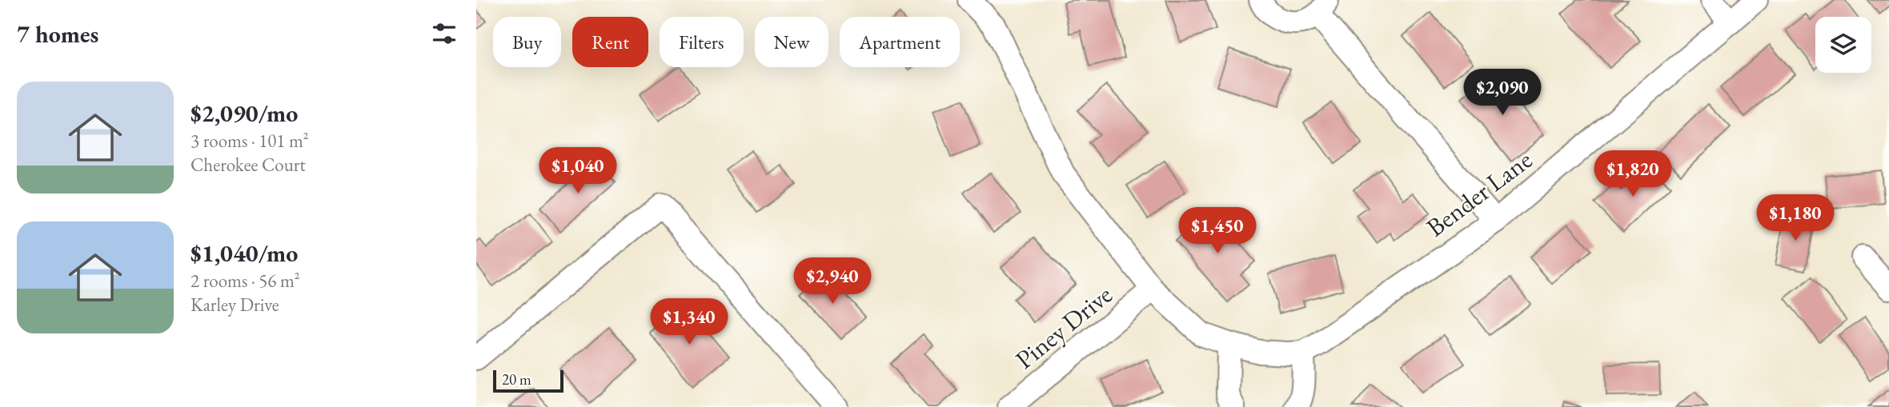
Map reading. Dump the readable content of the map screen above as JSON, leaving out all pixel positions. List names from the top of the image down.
{
  "streets": {
    "street": ["Bender Lane", "Piney Drive"]
  },
  "scale_bar": "20 m",
  "page": {
    "heading": "7 homes",
    "chip": [
      "Buy",
      "Rent",
      "Filters",
      "New",
      "Apartment"
    ],
    "list": [
      {
        "name": "$2,090/mo",
        "note": "3 rooms · 101 m² · Cherokee Court"
      },
      {
        "name": "$1,040/mo",
        "note": "2 rooms · 56 m² · Karley Drive"
      }
    ],
    "price": [
      "$2,090",
      "$1,040",
      "$1,820",
      "$1,180",
      "$1,450",
      "$2,940",
      "$1,340"
    ],
    "scale": "20 m"
  }
}
